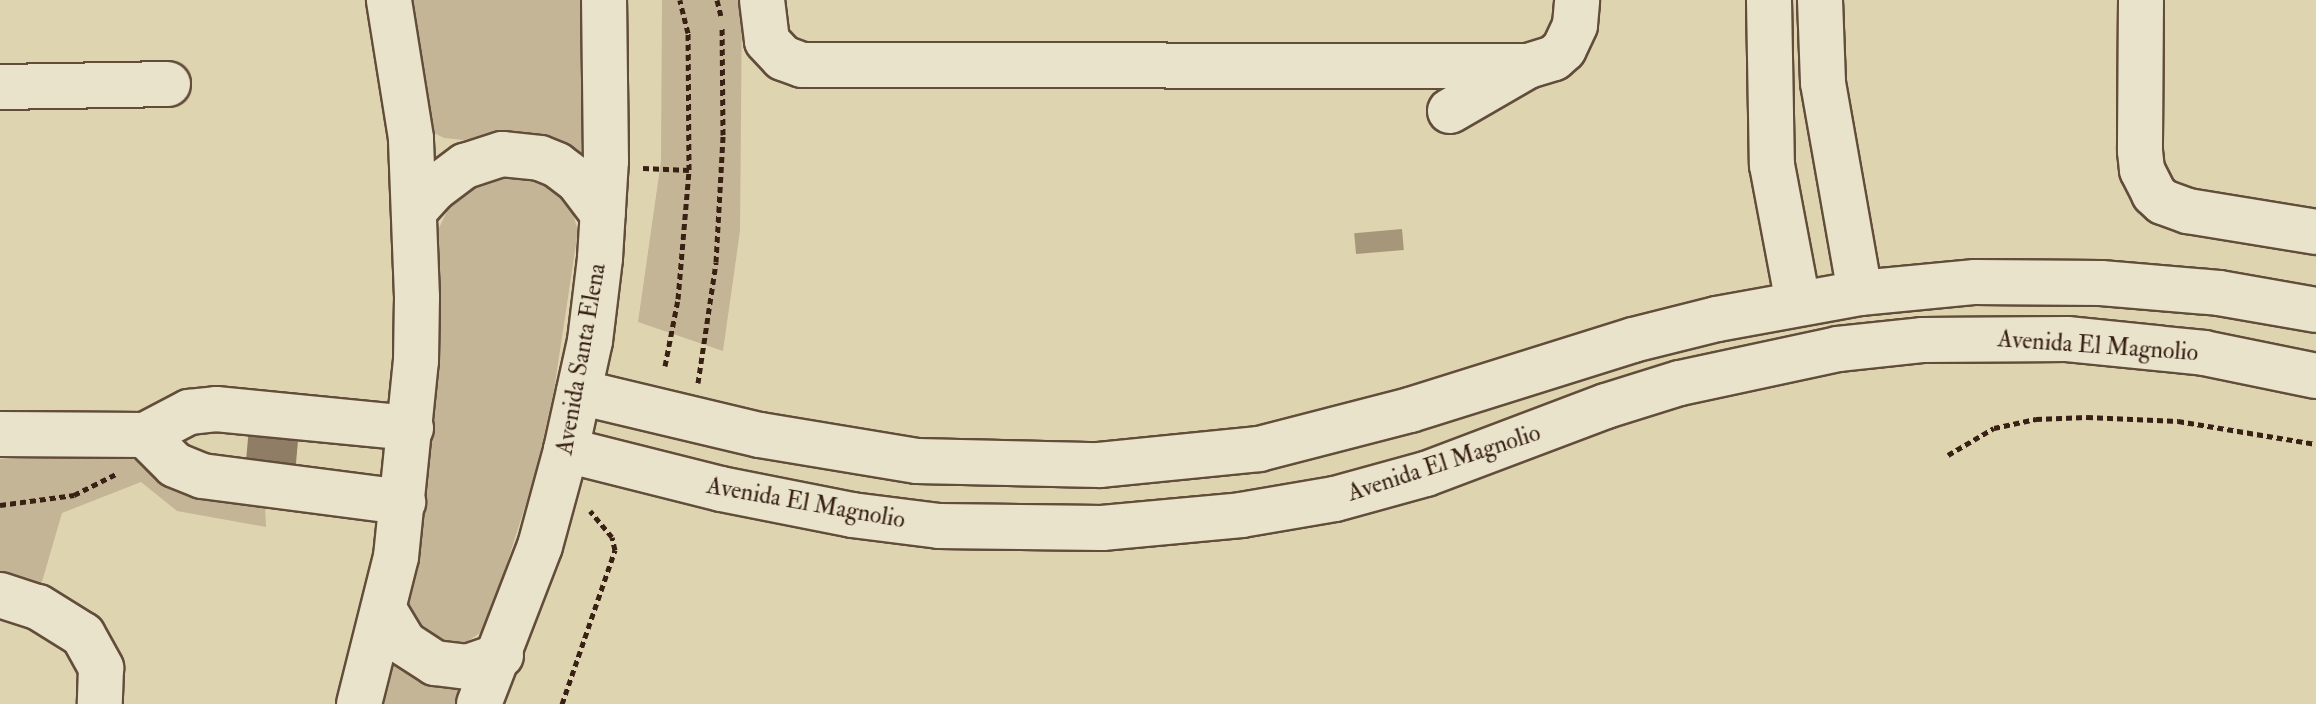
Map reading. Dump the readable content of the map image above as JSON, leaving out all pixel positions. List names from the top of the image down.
{
  "streets": {
    "street": ["Avenida El Magnolio", "Avenida Santa Elena"]
  },
  "crossings": [
    ["Avenida El Magnolio", "Avenida Santa Elena"]
  ]
}
